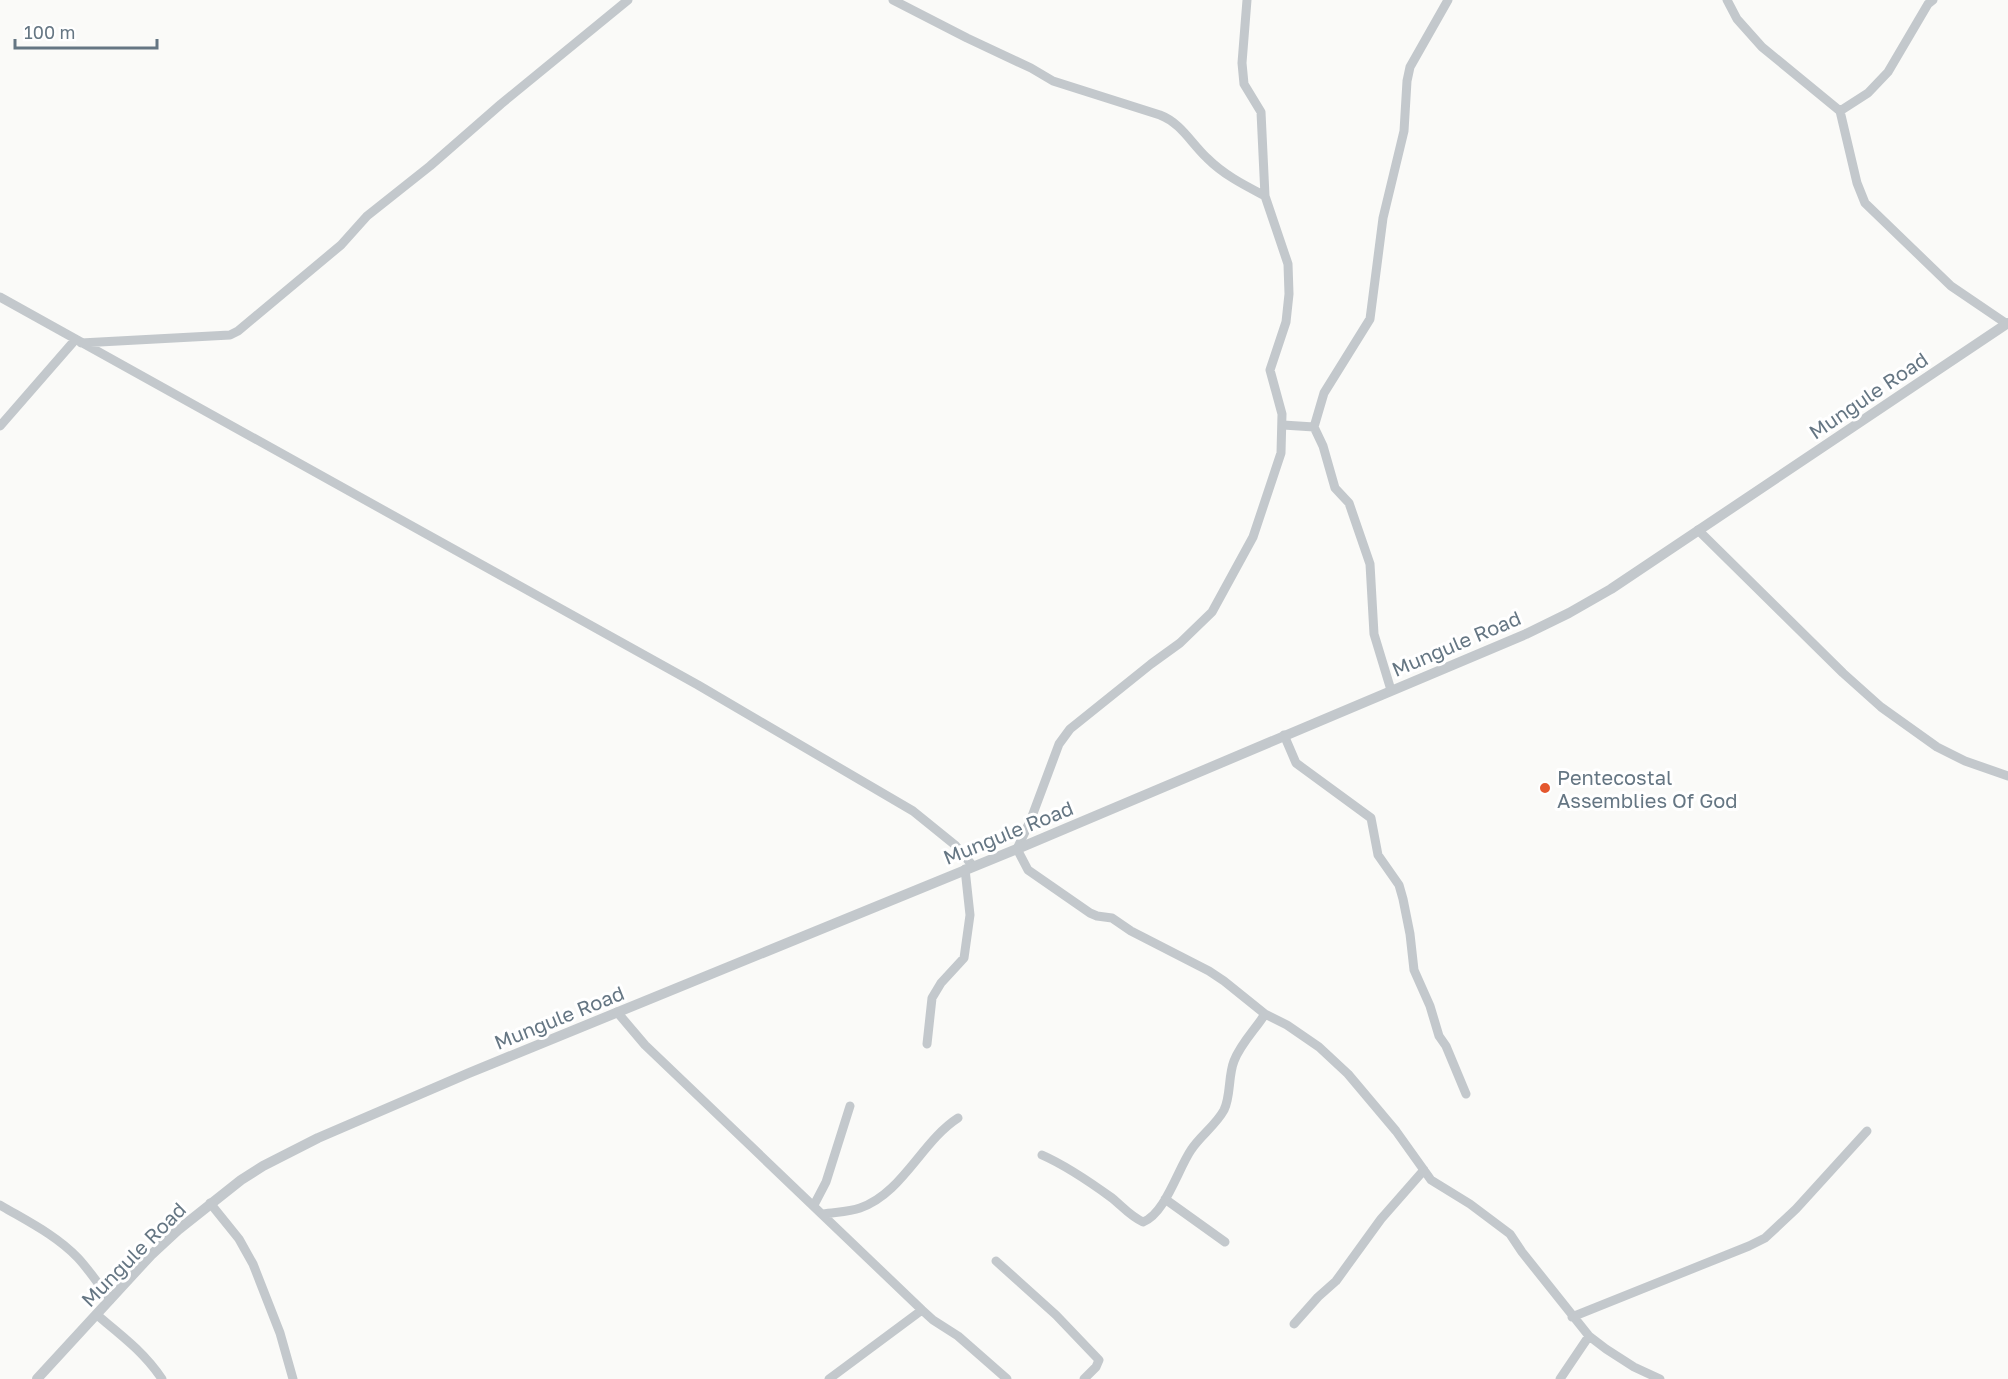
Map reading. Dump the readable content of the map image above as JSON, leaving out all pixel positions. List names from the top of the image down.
{
  "streets": {
    "street": ["Mungule Road"]
  },
  "places": ["Pentecostal Assemblies Of God"],
  "scale_bar": "100 m"
}
